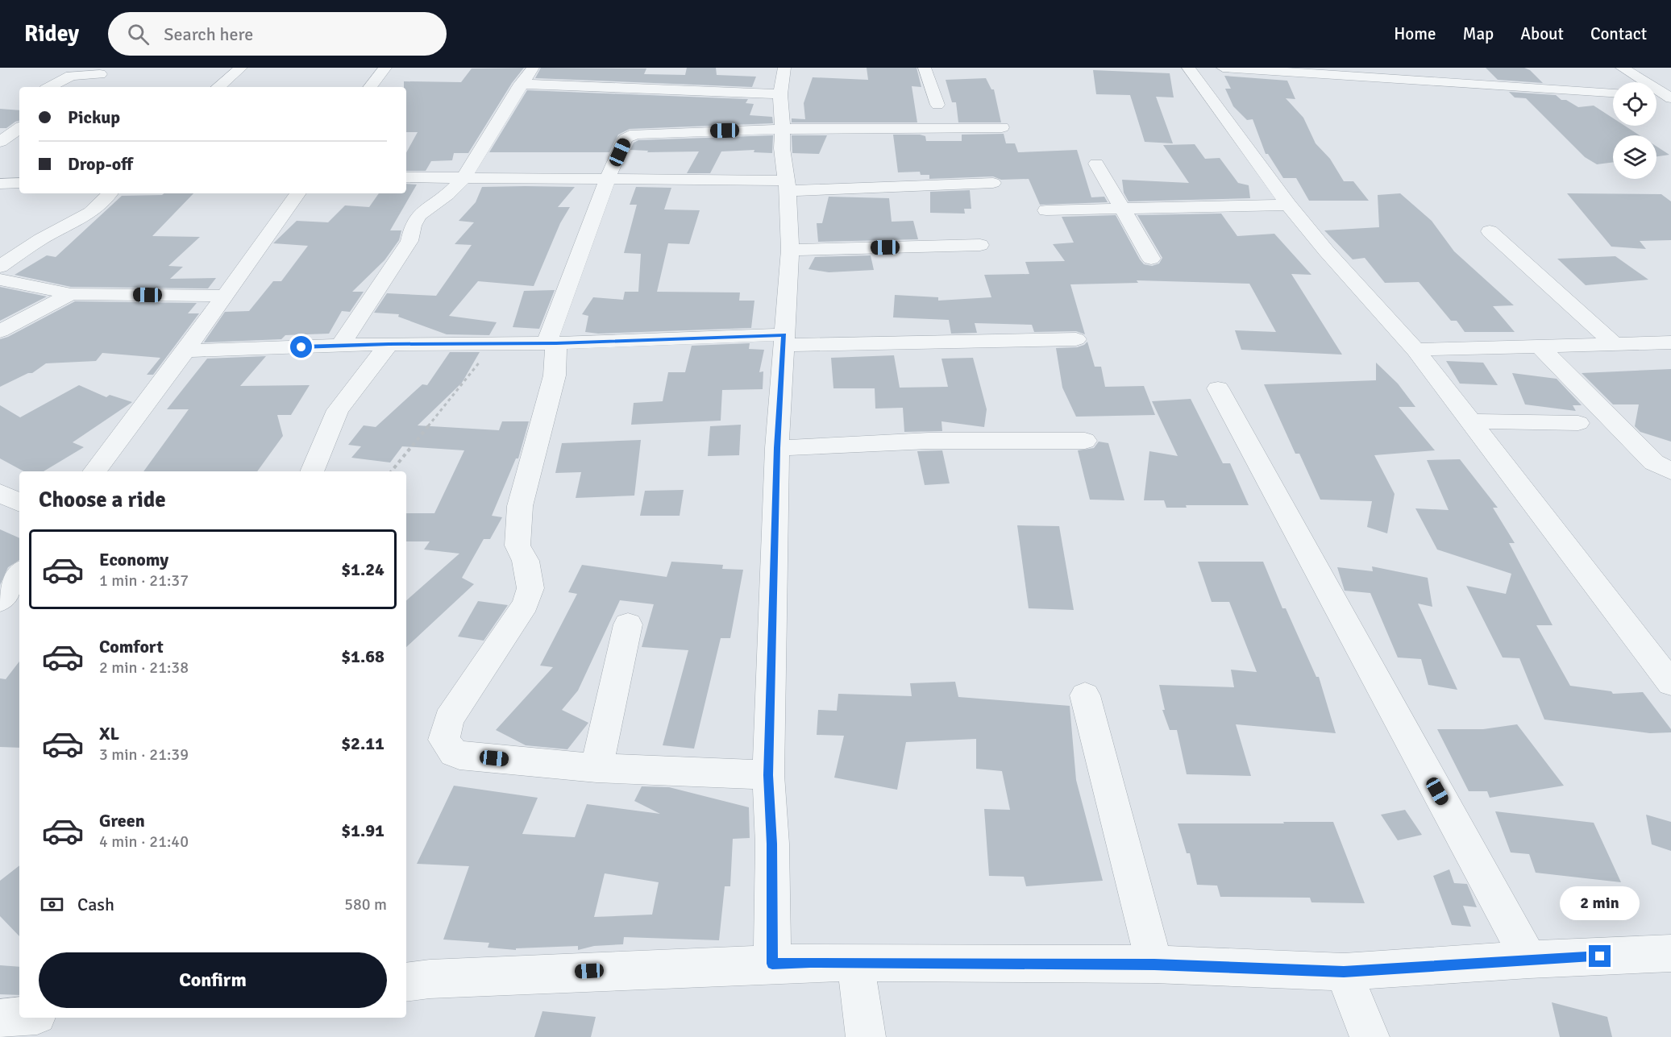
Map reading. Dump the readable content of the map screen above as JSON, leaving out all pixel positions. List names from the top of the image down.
{
  "page": {
    "header": "Ridey",
    "search": "Search here",
    "nav": [
      "Home",
      "Map",
      "About",
      "Contact"
    ],
    "banner": ["Pickup", "Drop-off"],
    "heading": "Choose a ride",
    "list": [
      {
        "name": "Economy",
        "note": "1 min · 21:37",
        "value": "$1.24"
      },
      {
        "name": "Comfort",
        "note": "2 min · 21:38",
        "value": "$1.68"
      },
      {
        "name": "XL",
        "note": "3 min · 21:39",
        "value": "$2.11"
      },
      {
        "name": "Green",
        "note": "4 min · 21:40",
        "value": "$1.91"
      }
    ],
    "pay": ["Cash", "580 m"],
    "bubble": "2 min",
    "buttons": "Confirm"
  }
}
